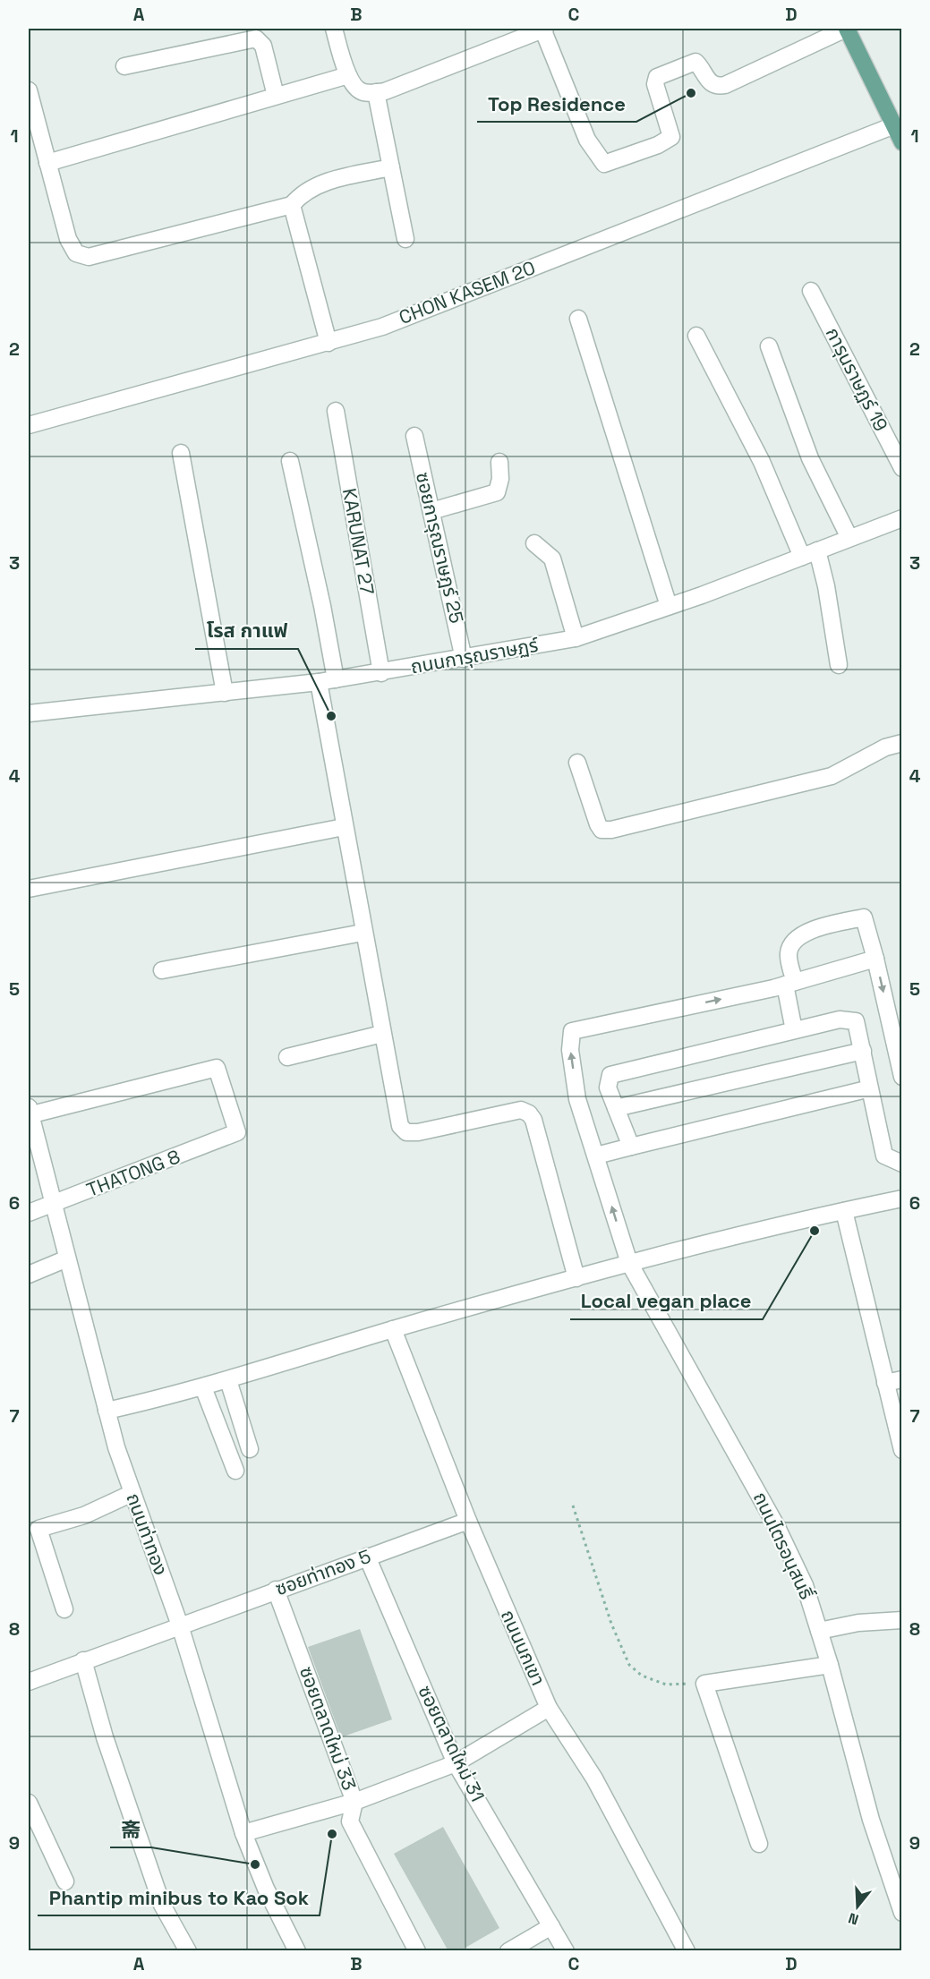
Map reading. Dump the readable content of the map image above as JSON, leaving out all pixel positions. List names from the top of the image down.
{
  "streets": {
    "street": [
      "CHON KASEM 20",
      "การุนราษฏร์ 19",
      "KARUNAT 27",
      "ซอยการุณราษฎร์ 25",
      "ถนนการุณราษฏร์",
      "THATONG 8",
      "ถนนท่าทอง",
      "ถนนไตรอนุสนธิ์",
      "ซอยท่าทอง 5",
      "ถนนนกเขา",
      "ซอยตลาดใหม่ 33",
      "ซอยตลาดใหม่ 31"
    ]
  },
  "crossings": [
    ["KARUNAT 27", "ถนนการุณราษฏร์"],
    ["ซอยการุณราษฎร์ 25", "ถนนการุณราษฏร์"],
    ["THATONG 8", "ถนนท่าทอง"],
    ["ถนนท่าทอง", "ซอยท่าทอง 5"],
    ["ซอยท่าทอง 5", "ถนนนกเขา"],
    ["ซอยท่าทอง 5", "ซอยตลาดใหม่ 33"],
    ["ซอยท่าทอง 5", "ซอยตลาดใหม่ 31"]
  ],
  "places": [
    "Top Residence",
    "โรส กาแฟ",
    "Local vegan place",
    "Phantip minibus to Kao Sok",
    "斋"
  ],
  "north": "bottom",
  "grid": {
    "columns": [
      "A",
      "B",
      "C",
      "D"
    ],
    "rows": [
      "1",
      "2",
      "3",
      "4",
      "5",
      "6",
      "7",
      "8",
      "9"
    ]
  }
}
